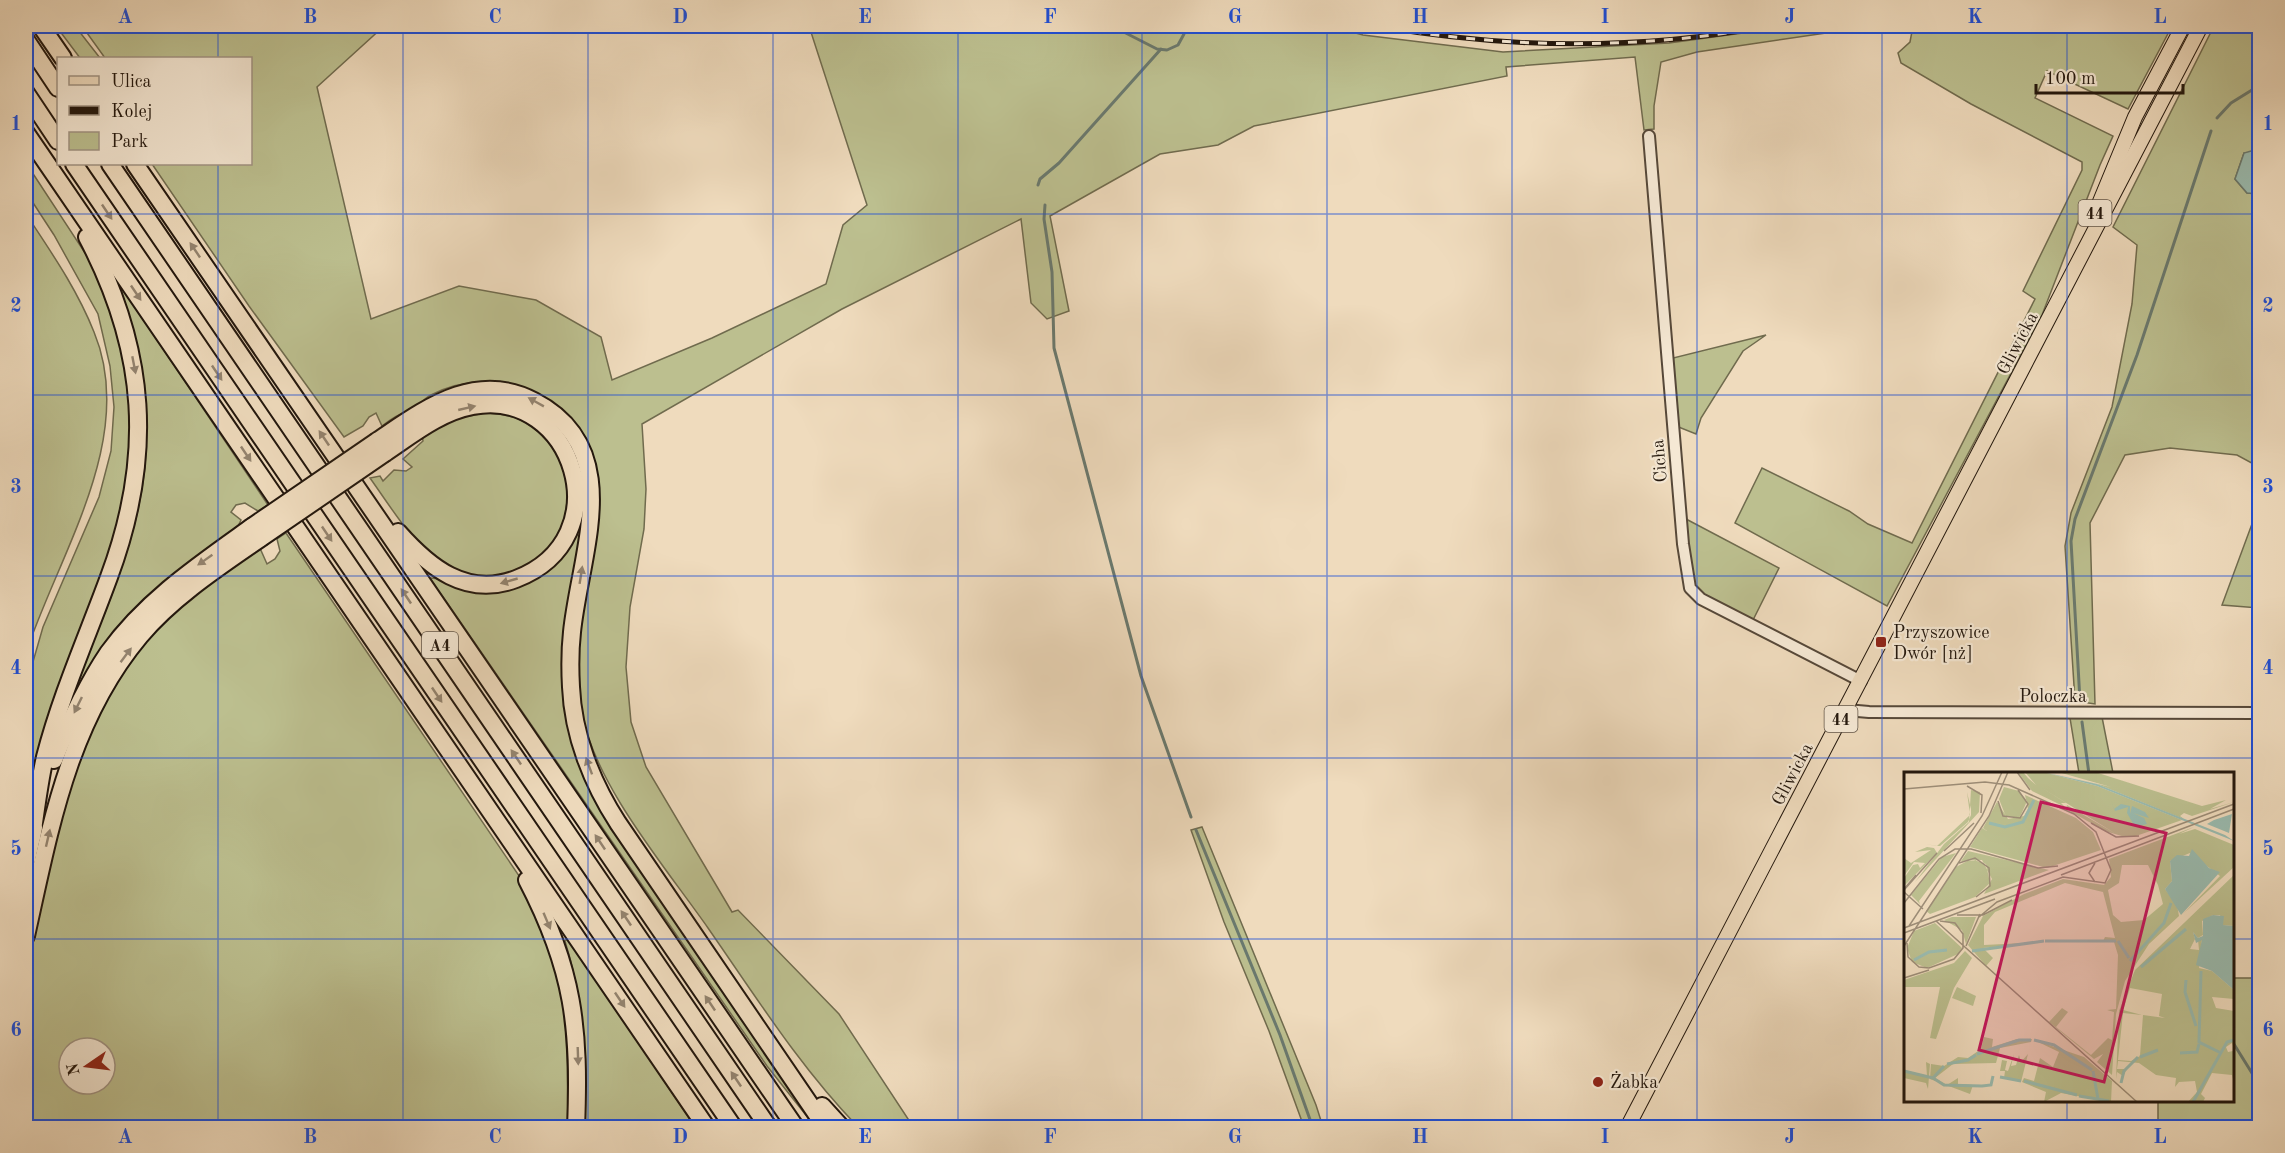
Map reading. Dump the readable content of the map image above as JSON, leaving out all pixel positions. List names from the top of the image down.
{
  "streets": {
    "highway": ["A4"],
    "main road": ["44", "Gliwicka"],
    "street": ["Cicha", "Poloczka"]
  },
  "crossings": [
    ["Gliwicka", "Cicha"],
    ["Gliwicka", "Poloczka"]
  ],
  "places": {
    "transit": ["Przyszowice Dwór [nż]"],
    "other": ["Żabka"]
  },
  "legend": ["Ulica", "Kolej", "Park"],
  "scale_bar": "100 m",
  "north": "left",
  "grid": {
    "columns": [
      "A",
      "B",
      "C",
      "D",
      "E",
      "F",
      "G",
      "H",
      "I",
      "J",
      "K",
      "L"
    ],
    "rows": [
      "1",
      "2",
      "3",
      "4",
      "5",
      "6"
    ]
  }
}
